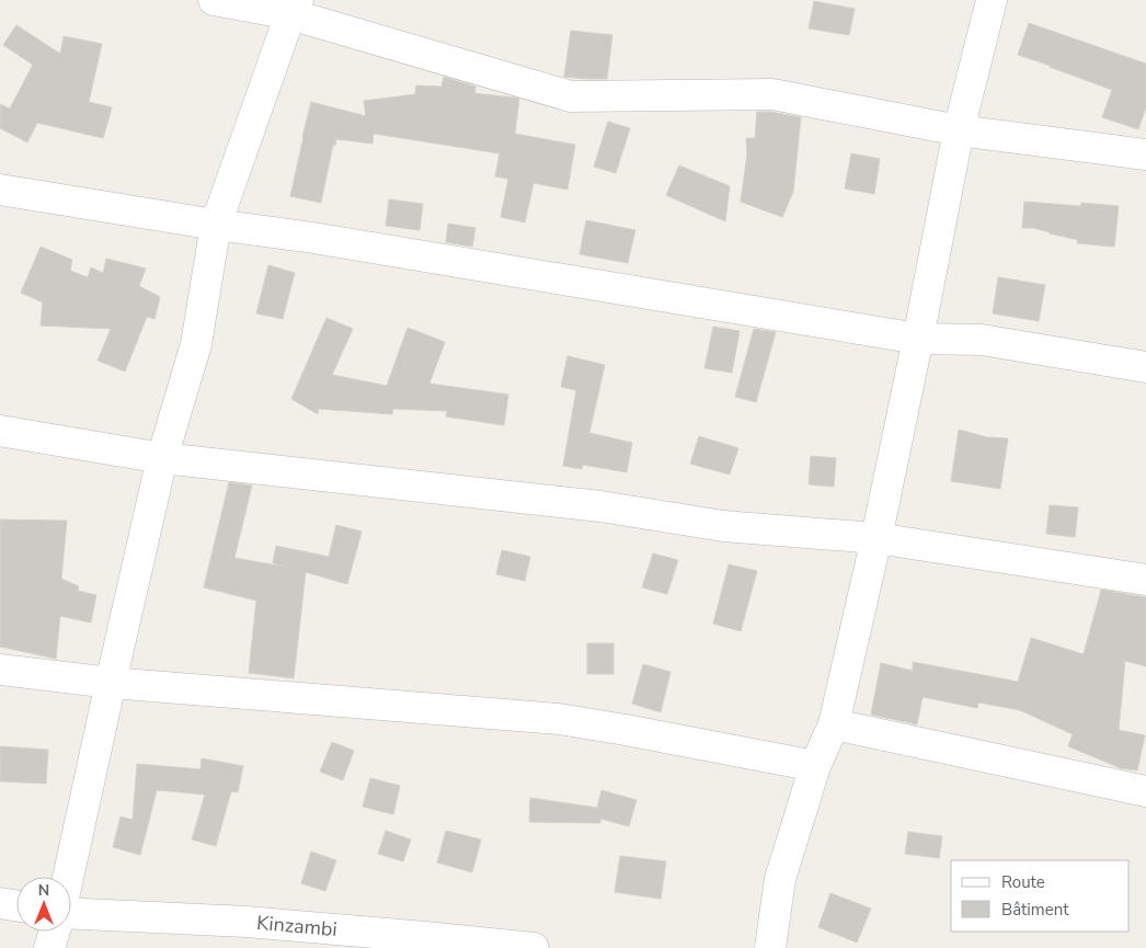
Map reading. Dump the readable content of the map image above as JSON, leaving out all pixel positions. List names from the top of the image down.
{
  "streets": {
    "street": ["Kinzambi"]
  },
  "legend": ["Route", "Bâtiment"],
  "north": "top"
}
